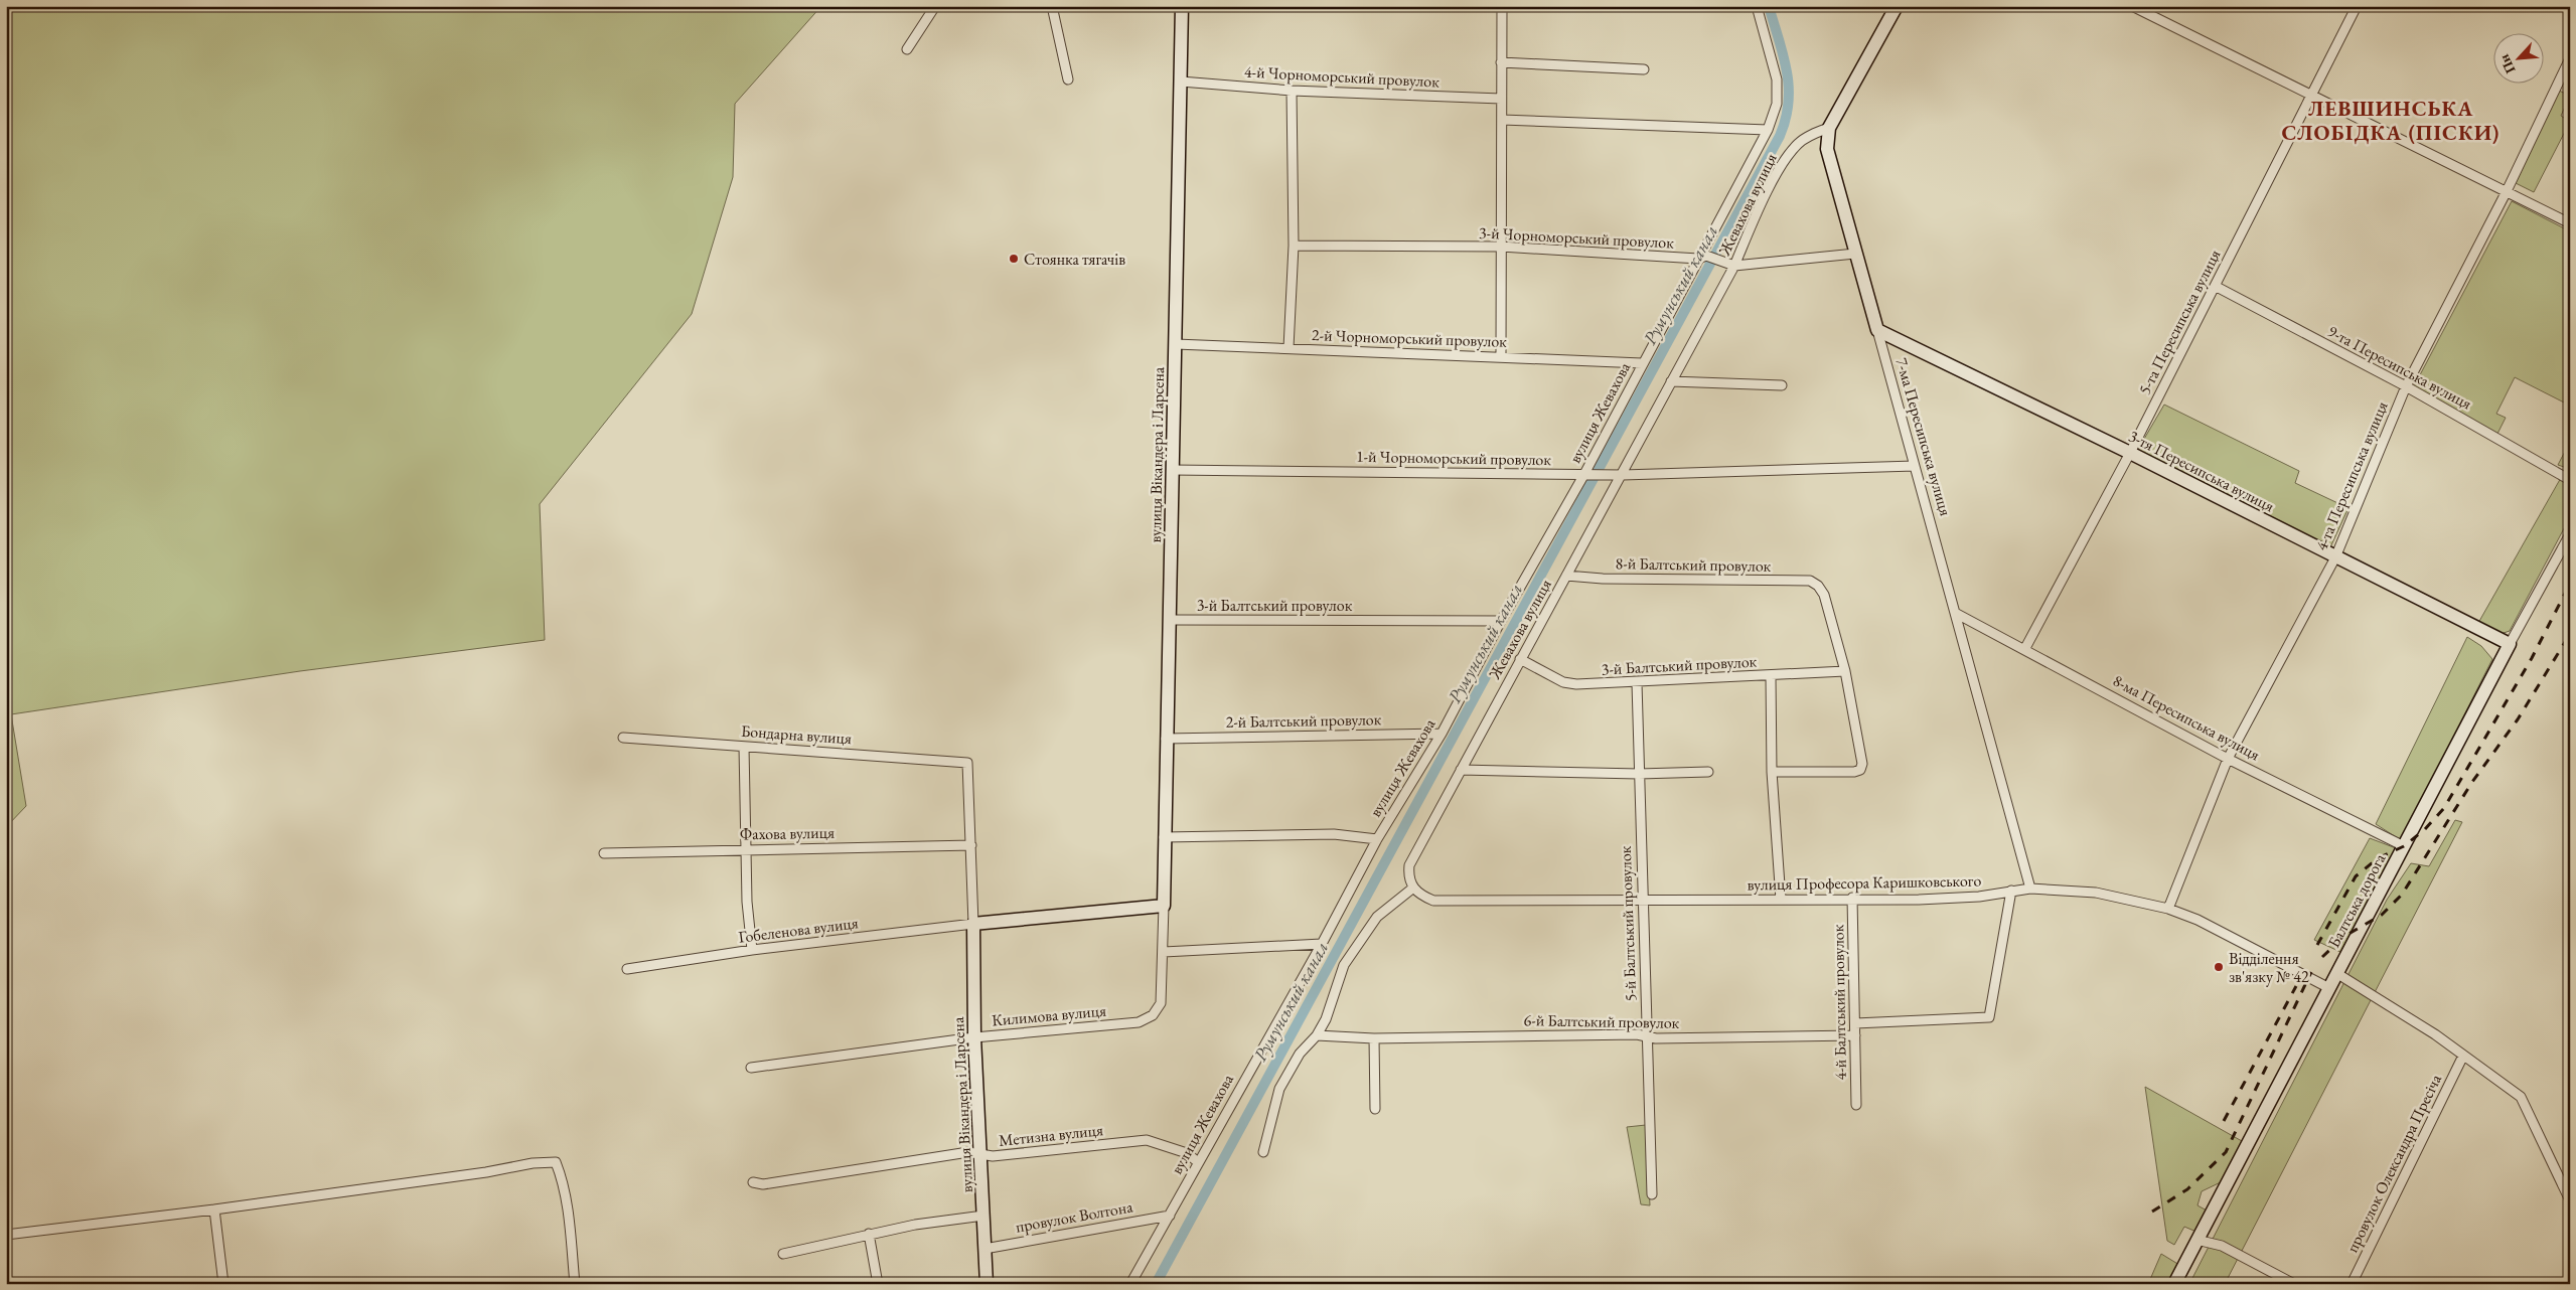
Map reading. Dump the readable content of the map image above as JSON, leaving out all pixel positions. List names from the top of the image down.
{
  "streets": {
    "main road": [
      "7-ма Пересипська вулиця",
      "вулиця Вікандера і Ларсена",
      "3-тя Пересипська вулиця",
      "Балтська дорога"
    ],
    "street": [
      "4-й Чорноморський провулок",
      "Жевахова вулиця",
      "3-й Чорноморський провулок",
      "5-та Пересипська вулиця",
      "2-й Чорноморський провулок",
      "9-та Пересипська вулиця",
      "вулиця Жевахова",
      "1-й Чорноморський провулок",
      "4-та Пересипська вулиця",
      "8-й Балтський провулок",
      "3-й Балтський провулок",
      "8-ма Пересипська вулиця",
      "2-й Балтський провулок",
      "Бондарна вулиця",
      "Фахова вулиця",
      "вулиця Професора Каришковського",
      "5-й Балтський провулок",
      "Гобеленова вулиця",
      "4-й Балтський провулок",
      "Килимова вулиця",
      "6-й Балтський провулок",
      "Метизна вулиця",
      "провулок Олександра Пресіча",
      "провулок Волтона"
    ]
  },
  "crossings": [
    ["4-й Чорноморський провулок", "вулиця Вікандера і Ларсена"],
    ["Жевахова вулиця", "3-й Чорноморський провулок"],
    ["Жевахова вулиця", "7-ма Пересипська вулиця"],
    ["Жевахова вулиця", "1-й Чорноморський провулок"],
    ["Жевахова вулиця", "8-й Балтський провулок"],
    ["Жевахова вулиця", "3-й Балтський провулок"],
    ["Жевахова вулиця", "вулиця Професора Каришковського"],
    ["3-й Чорноморський провулок", "вулиця Жевахова"],
    ["3-й Чорноморський провулок", "7-ма Пересипська вулиця"],
    ["5-та Пересипська вулиця", "9-та Пересипська вулиця"],
    ["5-та Пересипська вулиця", "3-тя Пересипська вулиця"],
    ["5-та Пересипська вулиця", "8-ма Пересипська вулиця"],
    ["2-й Чорноморський провулок", "вулиця Жевахова"],
    ["2-й Чорноморський провулок", "вулиця Вікандера і Ларсена"],
    ["9-та Пересипська вулиця", "4-та Пересипська вулиця"],
    ["вулиця Жевахова", "1-й Чорноморський провулок"],
    ["вулиця Жевахова", "3-й Балтський провулок"],
    ["вулиця Жевахова", "2-й Балтський провулок"],
    ["вулиця Жевахова", "Метизна вулиця"],
    ["вулиця Жевахова", "провулок Волтона"],
    ["7-ма Пересипська вулиця", "1-й Чорноморський провулок"],
    ["7-ма Пересипська вулиця", "3-тя Пересипська вулиця"],
    ["7-ма Пересипська вулиця", "8-ма Пересипська вулиця"],
    ["7-ма Пересипська вулиця", "вулиця Професора Каришковського"],
    ["вулиця Вікандера і Ларсена", "1-й Чорноморський провулок"],
    ["вулиця Вікандера і Ларсена", "3-й Балтський провулок"],
    ["вулиця Вікандера і Ларсена", "2-й Балтський провулок"],
    ["вулиця Вікандера і Ларсена", "Бондарна вулиця"],
    ["вулиця Вікандера і Ларсена", "Фахова вулиця"],
    ["вулиця Вікандера і Ларсена", "Гобеленова вулиця"],
    ["вулиця Вікандера і Ларсена", "Килимова вулиця"],
    ["вулиця Вікандера і Ларсена", "Метизна вулиця"],
    ["вулиця Вікандера і Ларсена", "провулок Волтона"],
    ["3-тя Пересипська вулиця", "4-та Пересипська вулиця"],
    ["3-тя Пересипська вулиця", "Балтська дорога"],
    ["4-та Пересипська вулиця", "8-ма Пересипська вулиця"],
    ["4-та Пересипська вулиця", "вулиця Професора Каришковського"],
    ["8-й Балтський провулок", "3-й Балтський провулок"],
    ["3-й Балтський провулок", "5-й Балтський провулок"],
    ["8-ма Пересипська вулиця", "Балтська дорога"],
    ["вулиця Професора Каришковського", "Балтська дорога"],
    ["вулиця Професора Каришковського", "5-й Балтський провулок"],
    ["вулиця Професора Каришковського", "4-й Балтський провулок"],
    ["5-й Балтський провулок", "6-й Балтський провулок"],
    ["4-й Балтський провулок", "6-й Балтський провулок"]
  ],
  "districts": ["ЛЕВШИНСЬКА СЛОБІДКА (ПІСКИ)"],
  "water": ["Румунський канал"],
  "places": ["Стоянка тягачів", "Відділення зв'язку № 42"],
  "north": "bottom left"
}
